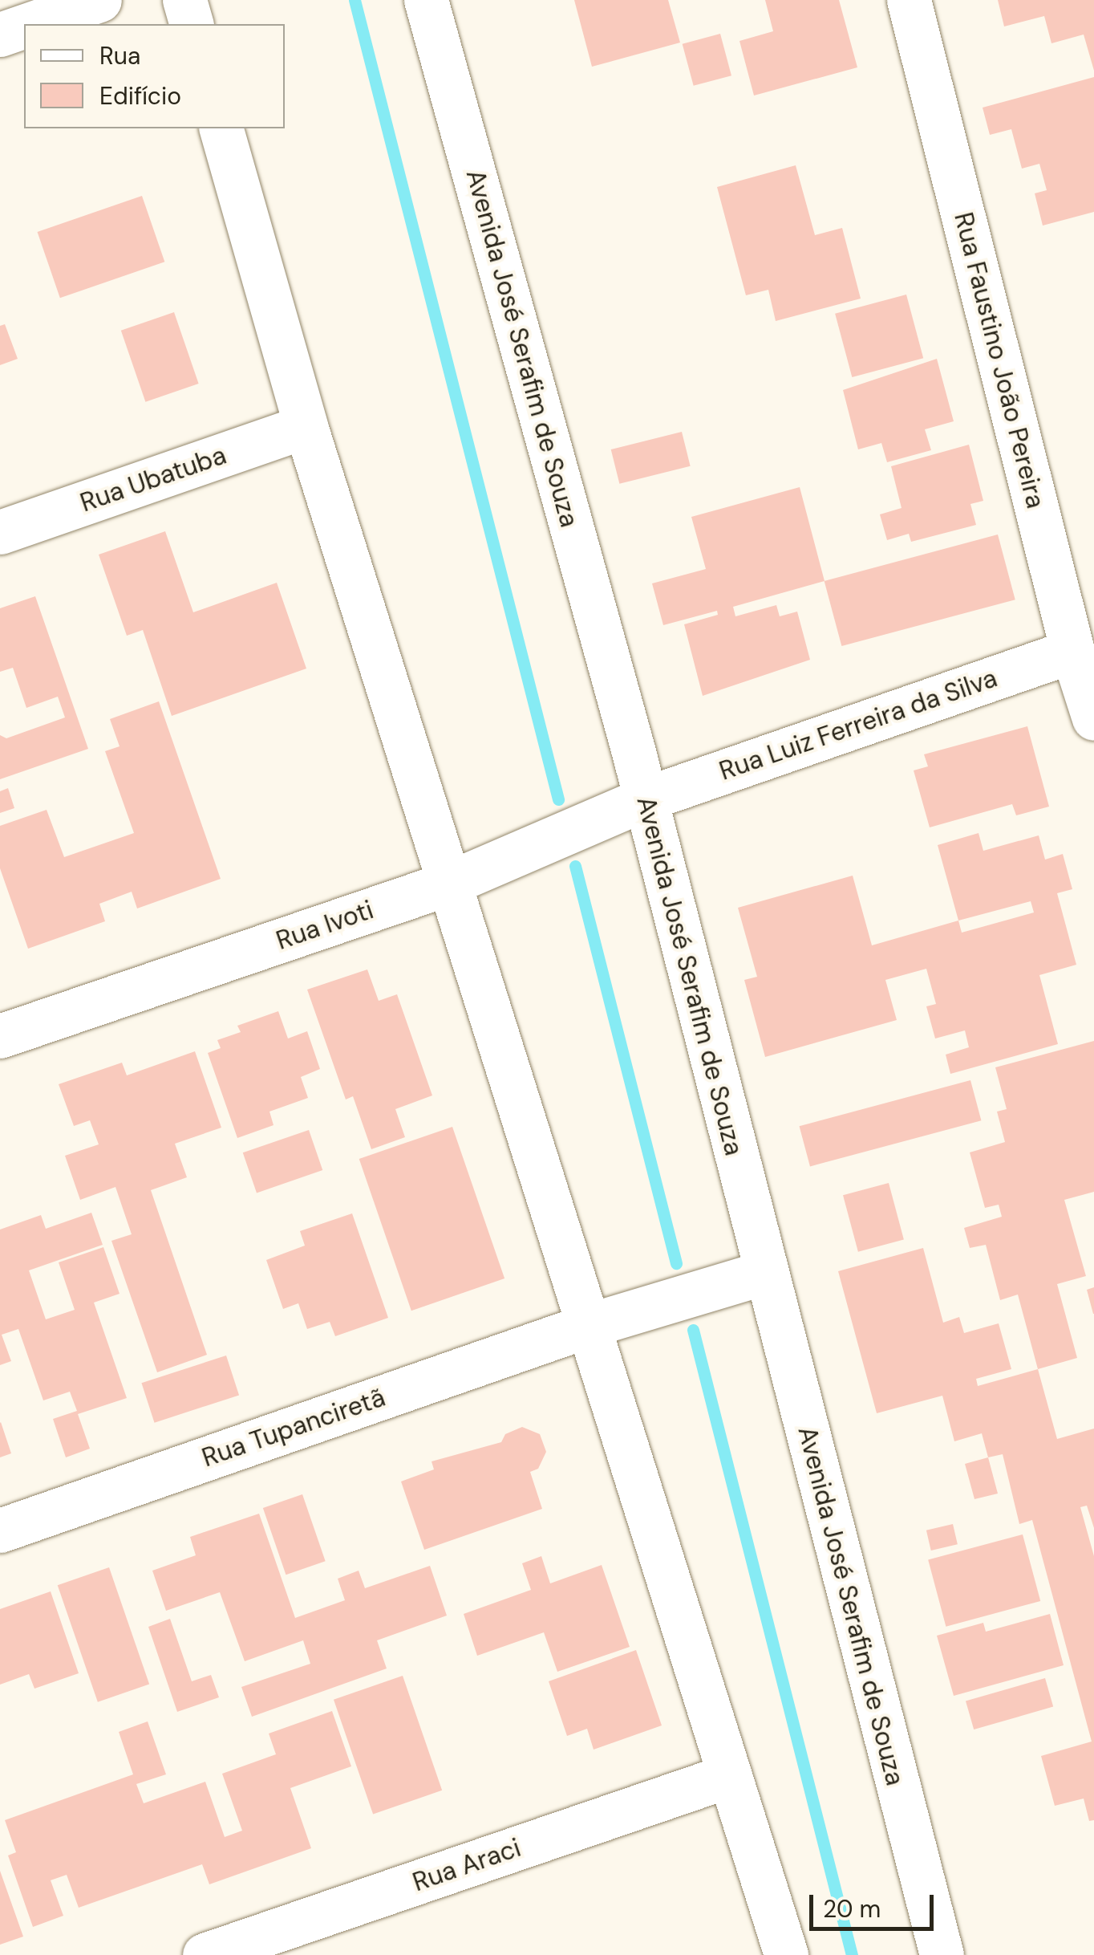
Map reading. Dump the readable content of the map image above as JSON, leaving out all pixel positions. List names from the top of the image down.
{
  "streets": {
    "street": [
      "Avenida José Serafim de Souza",
      "Rua Faustino João Pereira",
      "Rua Ubatuba",
      "Rua Luiz Ferreira da Silva",
      "Rua Ivoti",
      "Rua Tupanciretã",
      "Rua Araci"
    ]
  },
  "crossings": [
    ["Avenida José Serafim de Souza", "Rua Luiz Ferreira da Silva"],
    ["Avenida José Serafim de Souza", "Rua Ivoti"],
    ["Avenida José Serafim de Souza", "Rua Tupanciretã"],
    ["Rua Faustino João Pereira", "Rua Luiz Ferreira da Silva"],
    ["Rua Luiz Ferreira da Silva", "Rua Ivoti"]
  ],
  "legend": ["Rua", "Edifício"],
  "scale_bar": "20 m"
}
